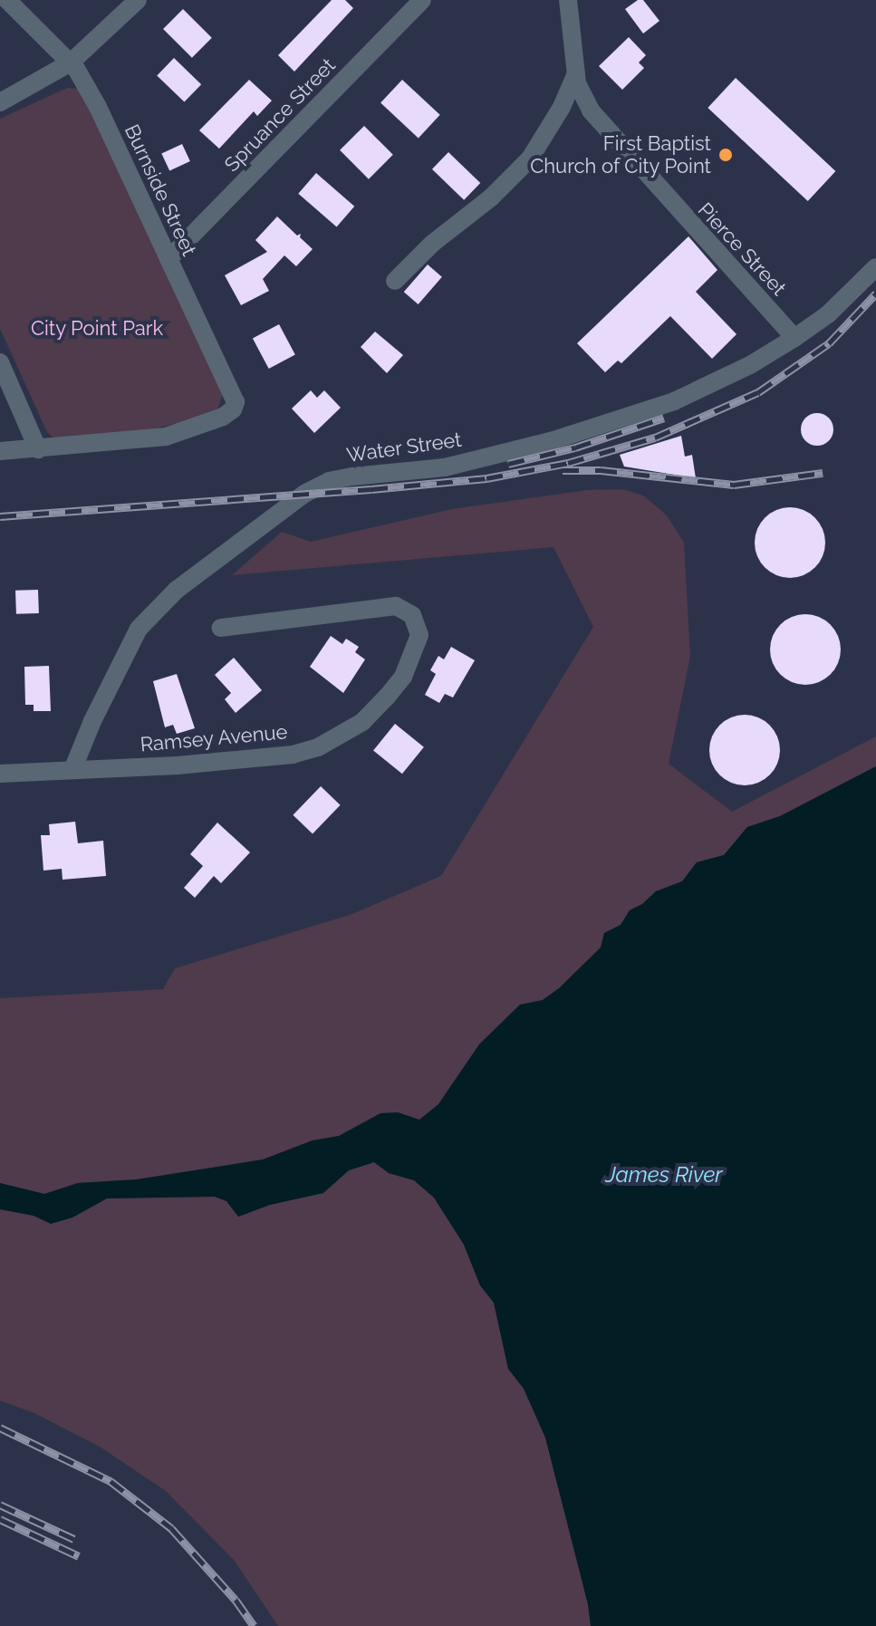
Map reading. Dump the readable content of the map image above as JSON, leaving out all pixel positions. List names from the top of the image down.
{
  "streets": {
    "street": [
      "Spruance Street",
      "Burnside Street",
      "Pierce Street",
      "Water Street",
      "Ramsey Avenue"
    ]
  },
  "crossings": [
    ["Spruance Street", "Burnside Street"],
    ["Pierce Street", "Water Street"],
    ["Water Street", "Ramsey Avenue"]
  ],
  "water": ["James River"],
  "parks": ["City Point Park"],
  "places": ["First Baptist Church of City Point"]
}
